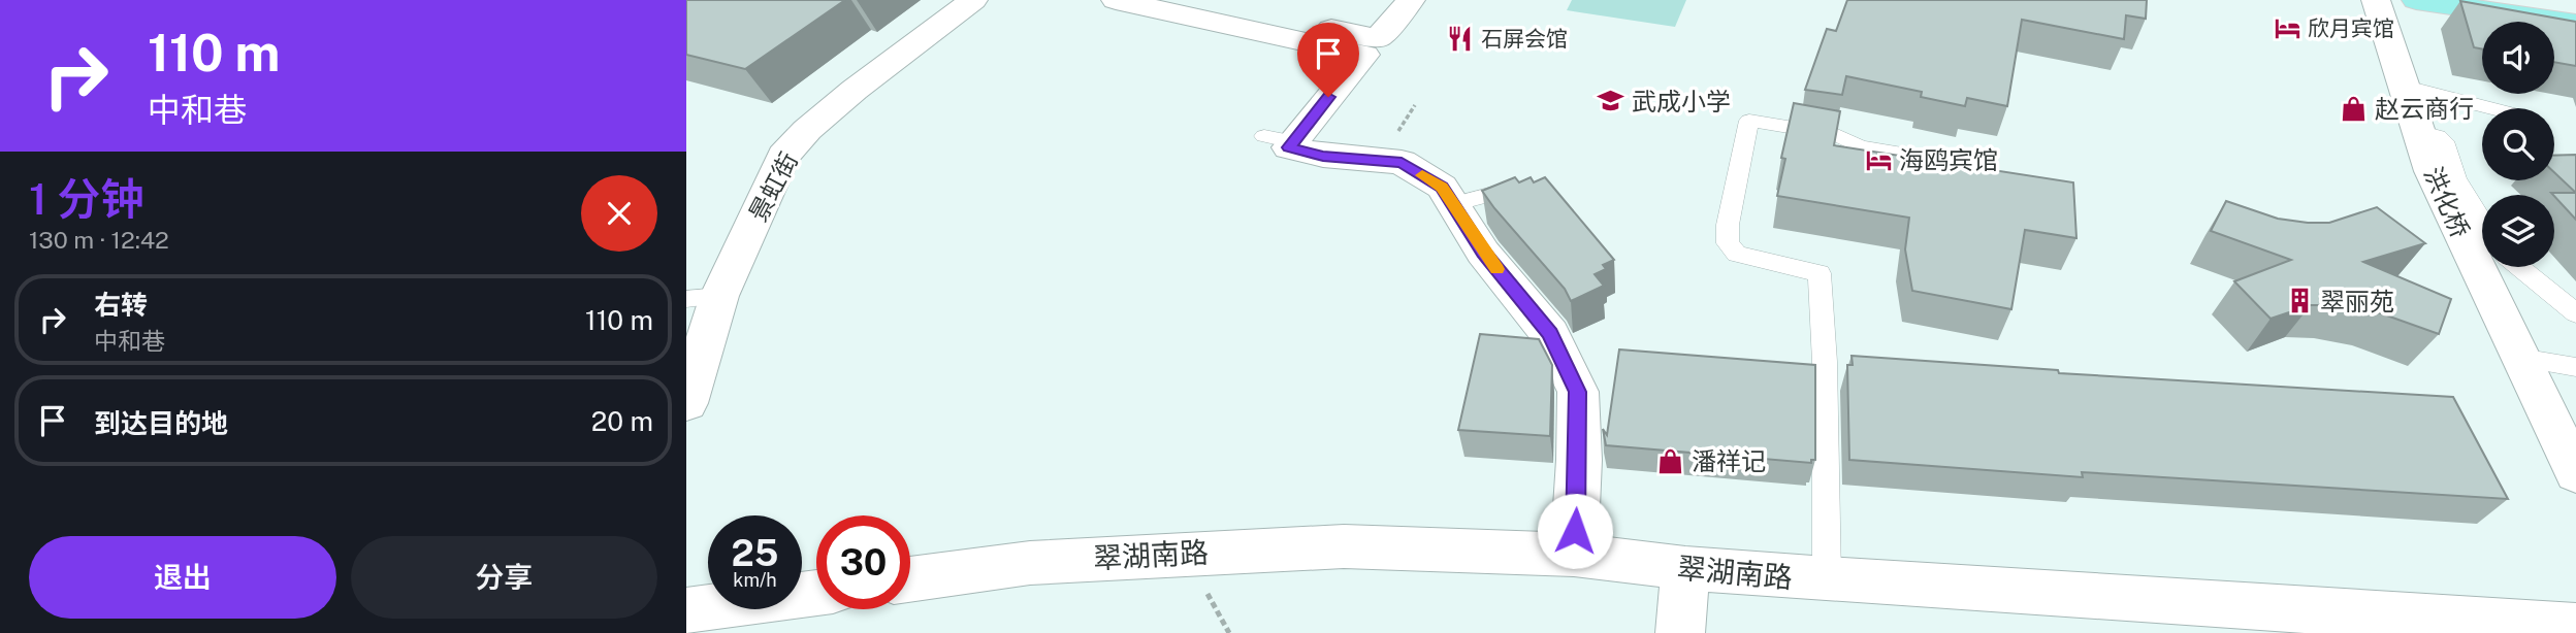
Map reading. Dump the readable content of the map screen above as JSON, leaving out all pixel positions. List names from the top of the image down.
{
  "streets": {
    "street": ["景虹街", "洪化桥", "翠湖南路"]
  },
  "places": {
    "hotel": ["欣月宾馆", "海鸥宾馆"],
    "restaurant": ["石屏会馆"],
    "school or university": ["武成小学"],
    "shop": ["赵云商行", "潘祥记"],
    "building": ["翠丽苑"]
  },
  "page": {
    "turn": ["110 m", "中和巷"],
    "heading": ["1 分钟", "130 m · 12:42"],
    "list": [
      {
        "name": "右转",
        "note": "中和巷",
        "value": "110 m"
      },
      {
        "name": "到达目的地",
        "value": "20 m"
      }
    ],
    "speed": "25 km/h",
    "limit": "30",
    "buttons": ["退出", "分享"]
  }
}
